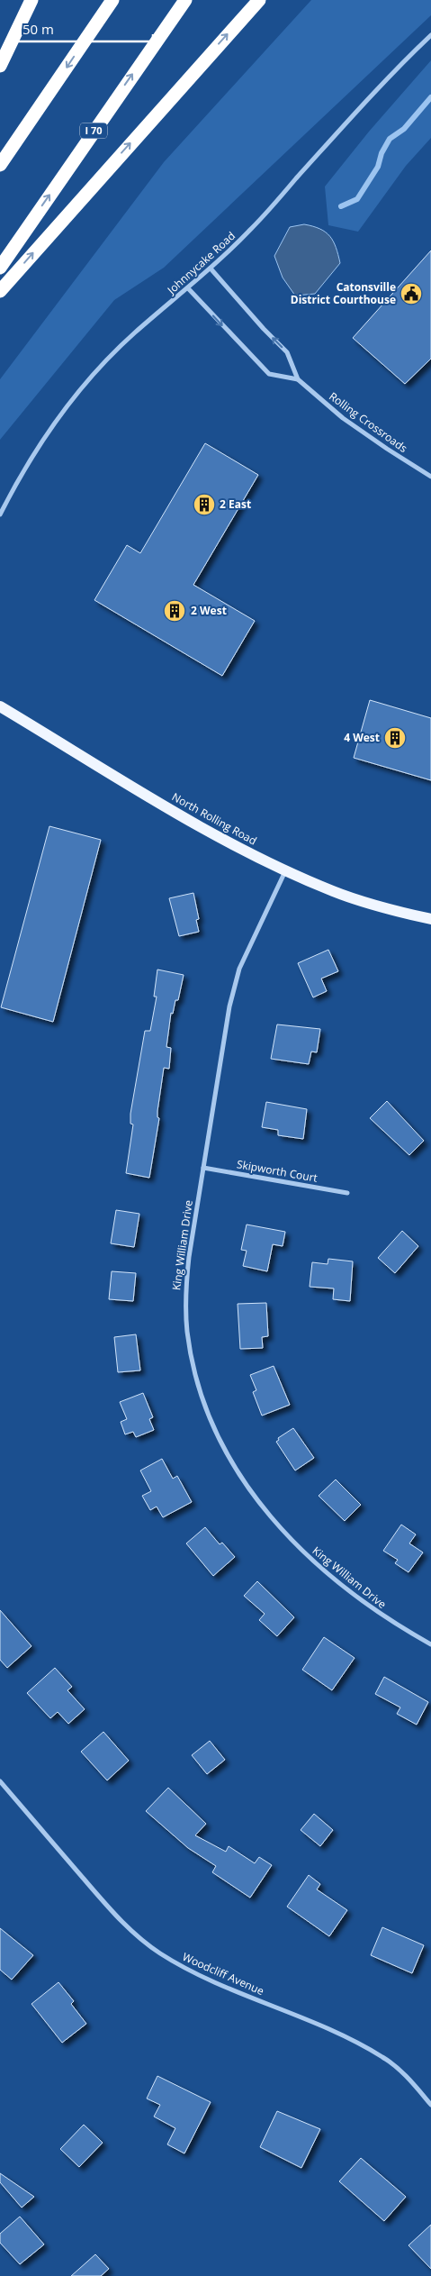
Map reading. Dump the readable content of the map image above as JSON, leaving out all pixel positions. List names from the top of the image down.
{
  "streets": {
    "highway": ["I 70"],
    "main road": ["North Rolling Road"],
    "street": [
      "Johnnycake Road",
      "Rolling Crossroads",
      "Skipworth Court",
      "King William Drive",
      "Woodcliff Avenue"
    ]
  },
  "crossings": [
    ["Johnnycake Road", "Rolling Crossroads"],
    ["North Rolling Road", "King William Drive"],
    ["Skipworth Court", "King William Drive"]
  ],
  "places": {
    "public building": ["Catonsville District Courthouse"],
    "building": ["2 East", "2 West", "4 West"]
  },
  "scale_bar": "50 m"
}
